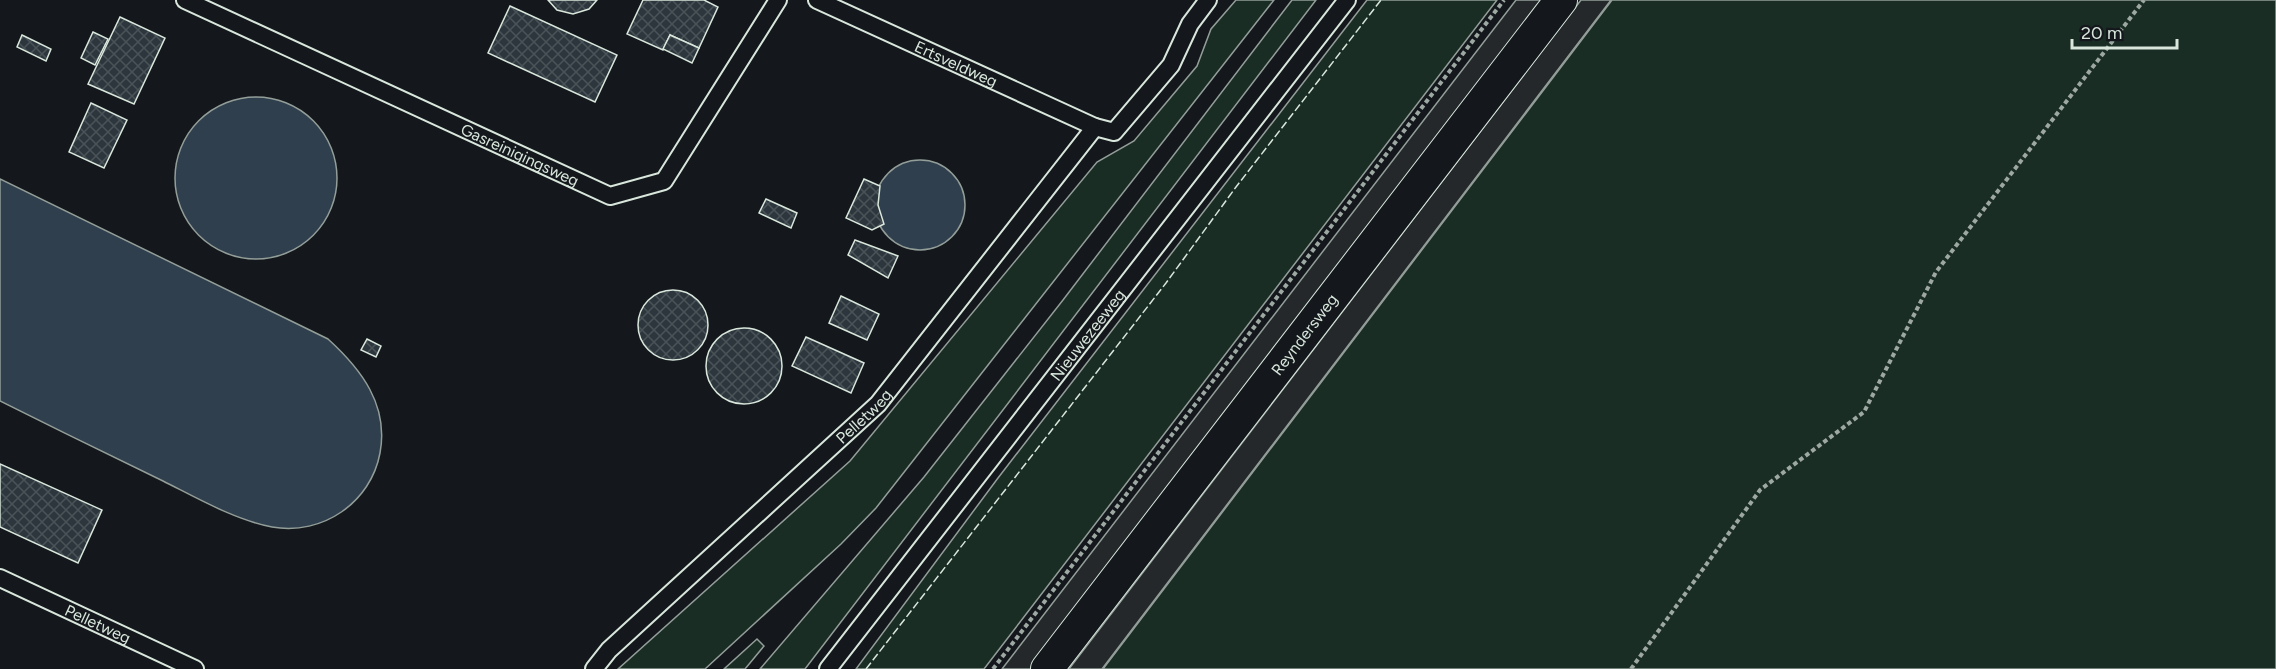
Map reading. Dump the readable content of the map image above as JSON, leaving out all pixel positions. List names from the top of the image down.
{
  "streets": {
    "street": ["Reyndersweg"],
    "lane": [
      "Ertsveldweg",
      "Gasreinigingsweg",
      "Nieuwezeeweg",
      "Pelletweg"
    ]
  },
  "crossings": [
    ["Ertsveldweg", "Pelletweg"]
  ],
  "scale_bar": "20 m"
}
